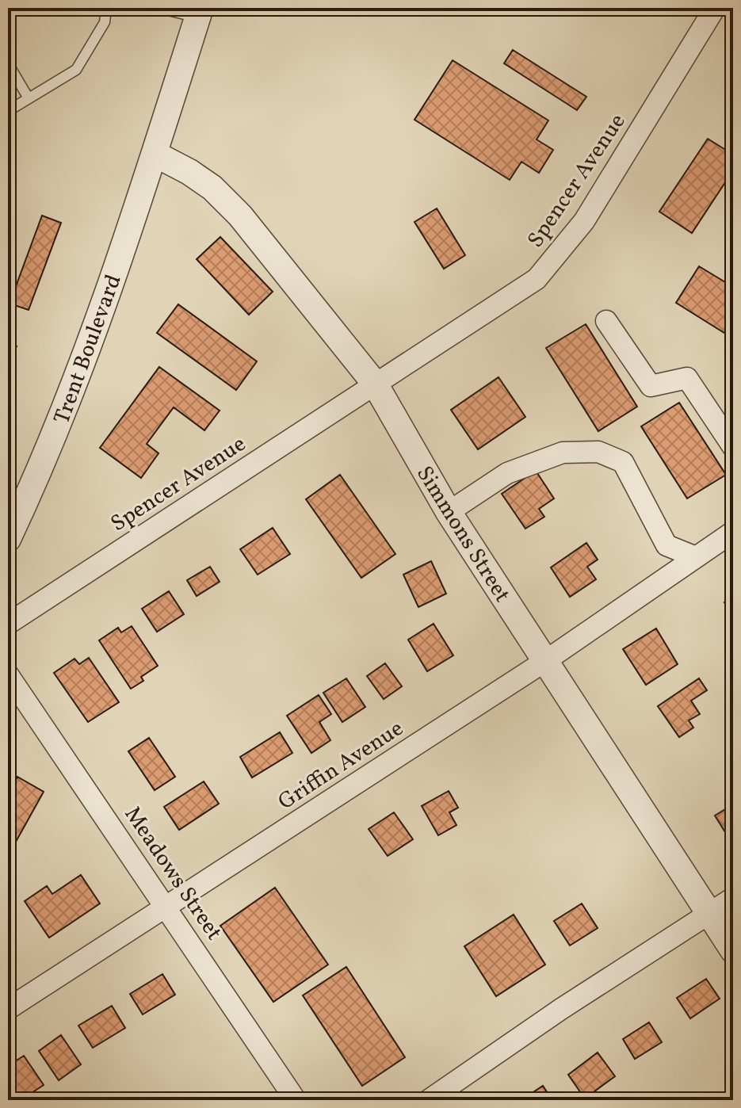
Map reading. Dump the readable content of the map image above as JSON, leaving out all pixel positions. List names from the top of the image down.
{
  "streets": {
    "street": [
      "Spencer Avenue",
      "Trent Boulevard",
      "Simmons Street",
      "Griffin Avenue",
      "Meadows Street"
    ]
  },
  "crossings": [
    ["Spencer Avenue", "Simmons Street"],
    ["Trent Boulevard", "Simmons Street"],
    ["Simmons Street", "Griffin Avenue"],
    ["Griffin Avenue", "Meadows Street"]
  ]
}
